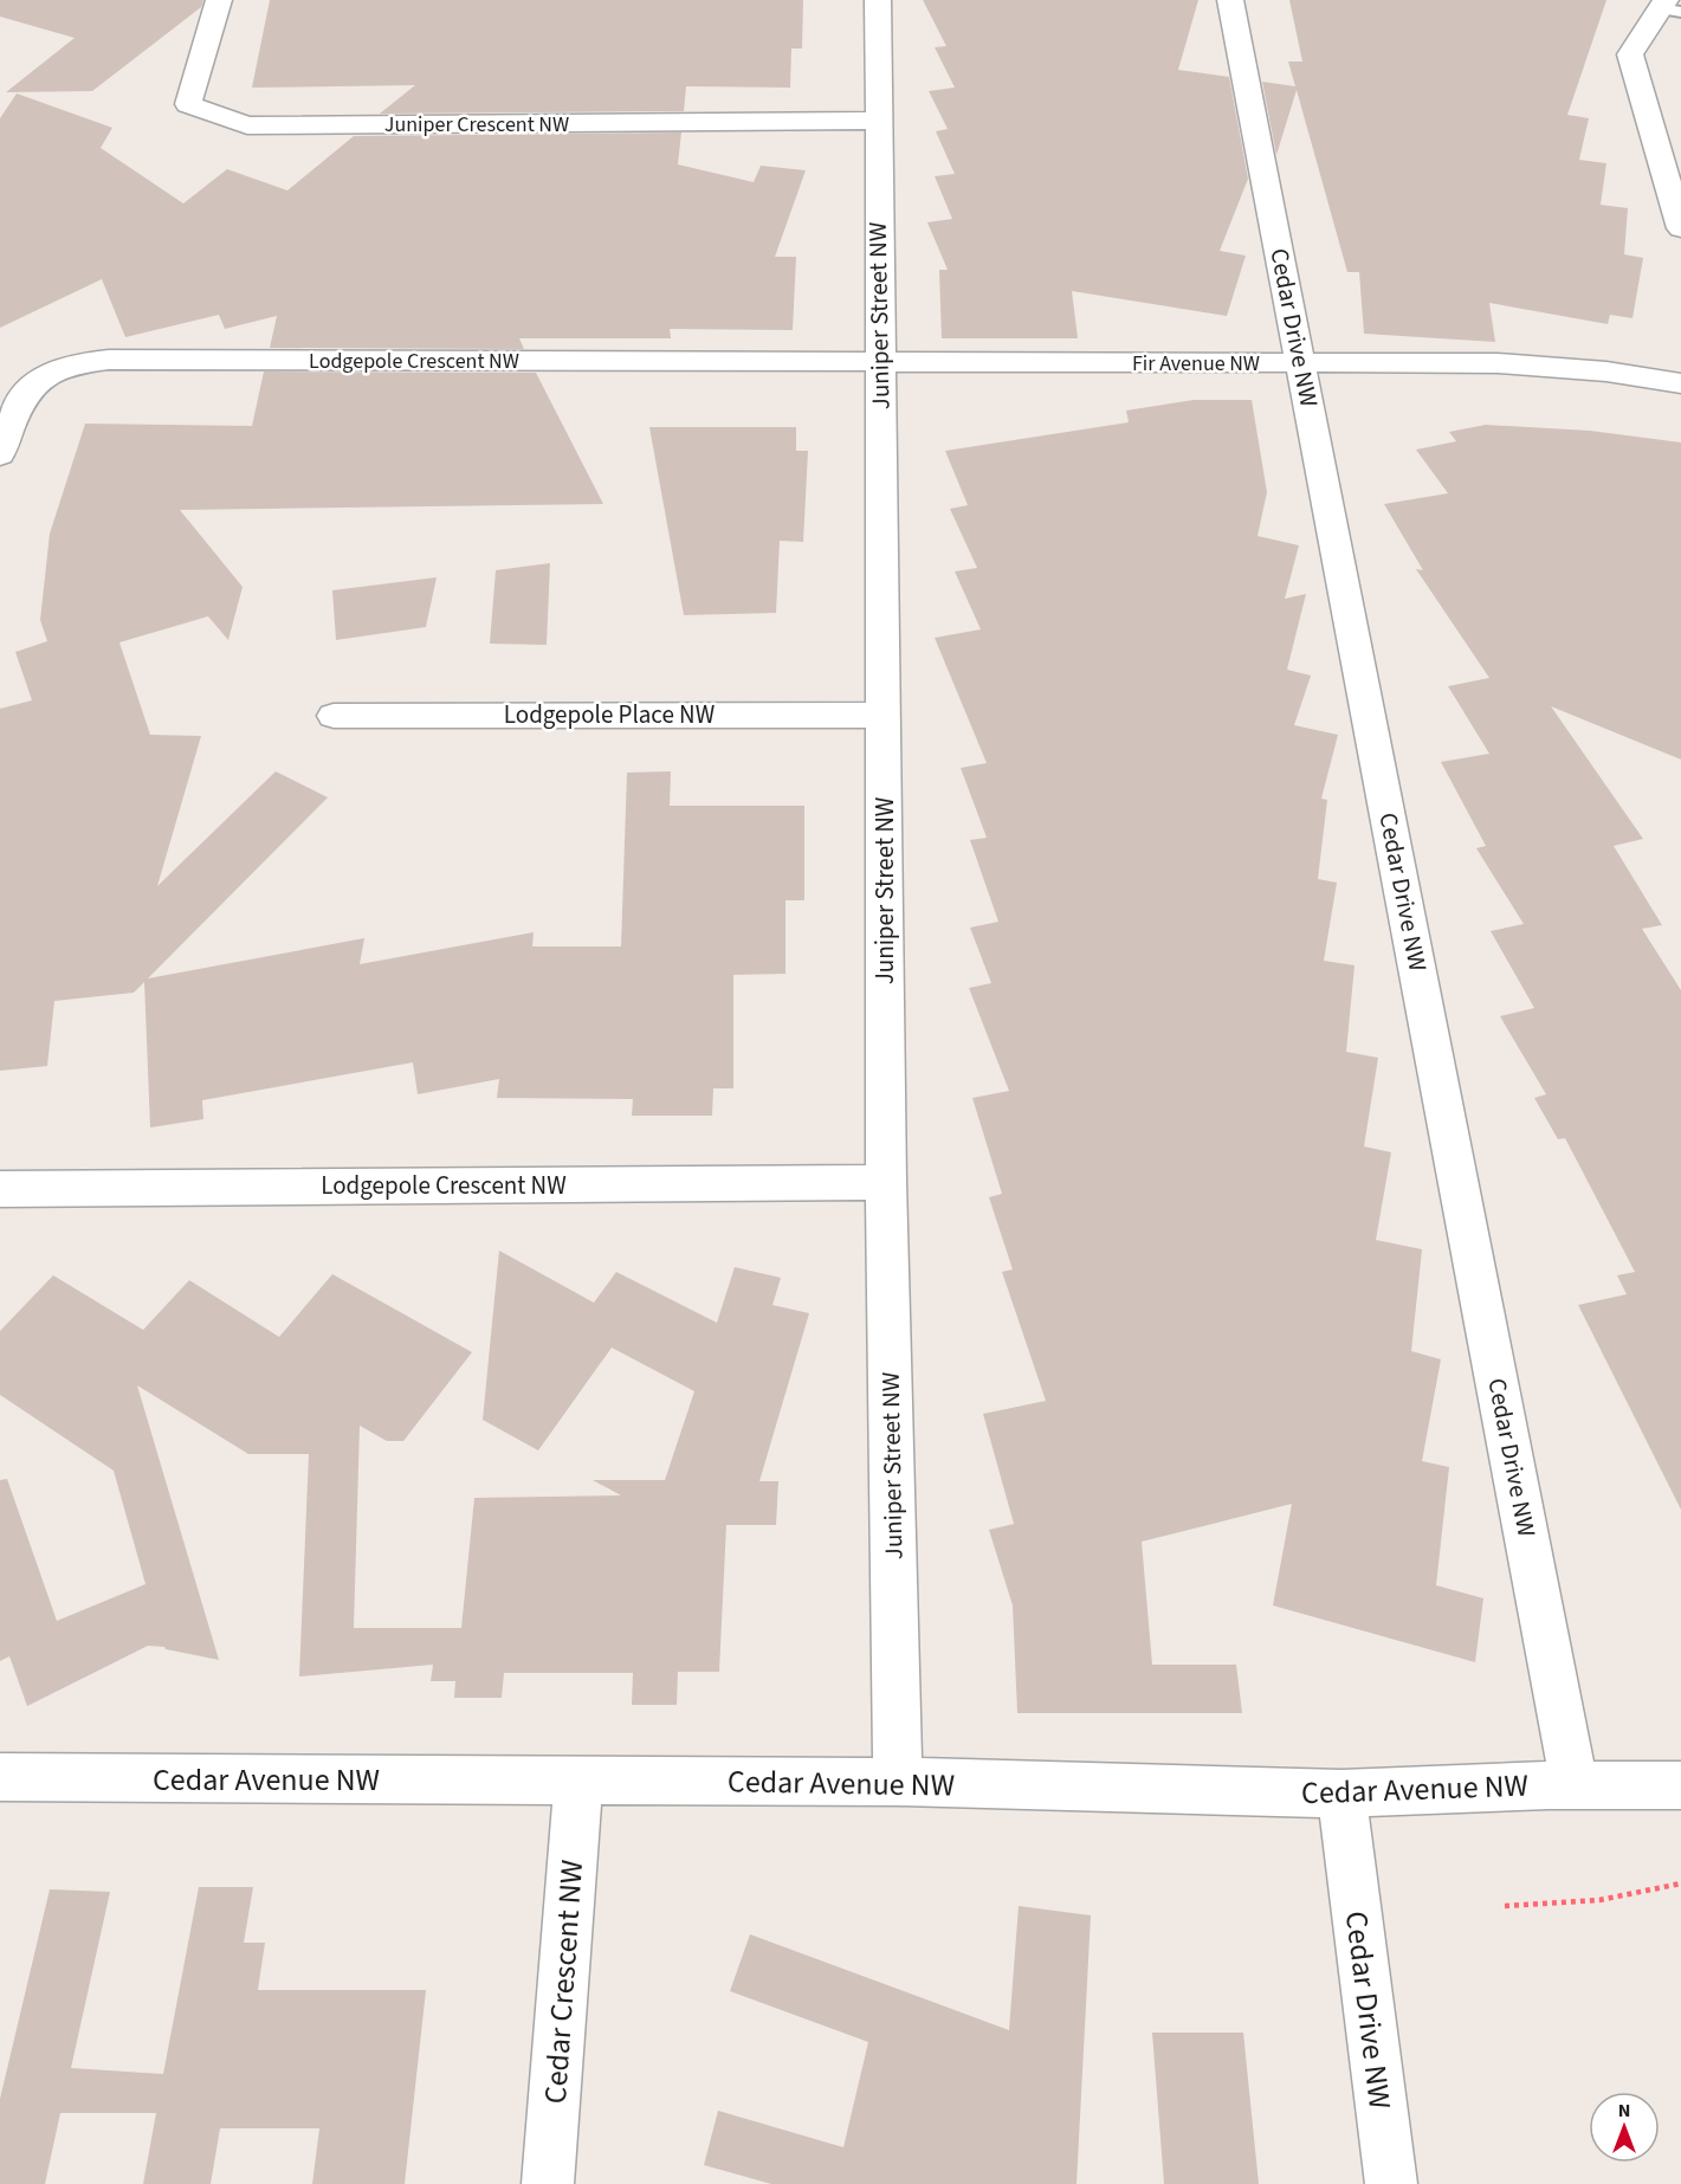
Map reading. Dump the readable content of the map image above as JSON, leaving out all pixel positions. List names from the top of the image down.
{
  "streets": {
    "street": [
      "Juniper Crescent NW",
      "Juniper Street NW",
      "Cedar Drive NW",
      "Lodgepole Crescent NW",
      "Fir Avenue NW",
      "Lodgepole Place NW",
      "Cedar Avenue NW",
      "Cedar Crescent NW"
    ]
  },
  "crossings": [
    ["Juniper Crescent NW", "Juniper Street NW"],
    ["Juniper Street NW", "Lodgepole Crescent NW"],
    ["Juniper Street NW", "Fir Avenue NW"],
    ["Juniper Street NW", "Lodgepole Place NW"],
    ["Juniper Street NW", "Cedar Avenue NW"],
    ["Cedar Drive NW", "Fir Avenue NW"],
    ["Cedar Drive NW", "Cedar Avenue NW"],
    ["Lodgepole Crescent NW", "Fir Avenue NW"],
    ["Cedar Avenue NW", "Cedar Crescent NW"]
  ],
  "north": "top"
}
